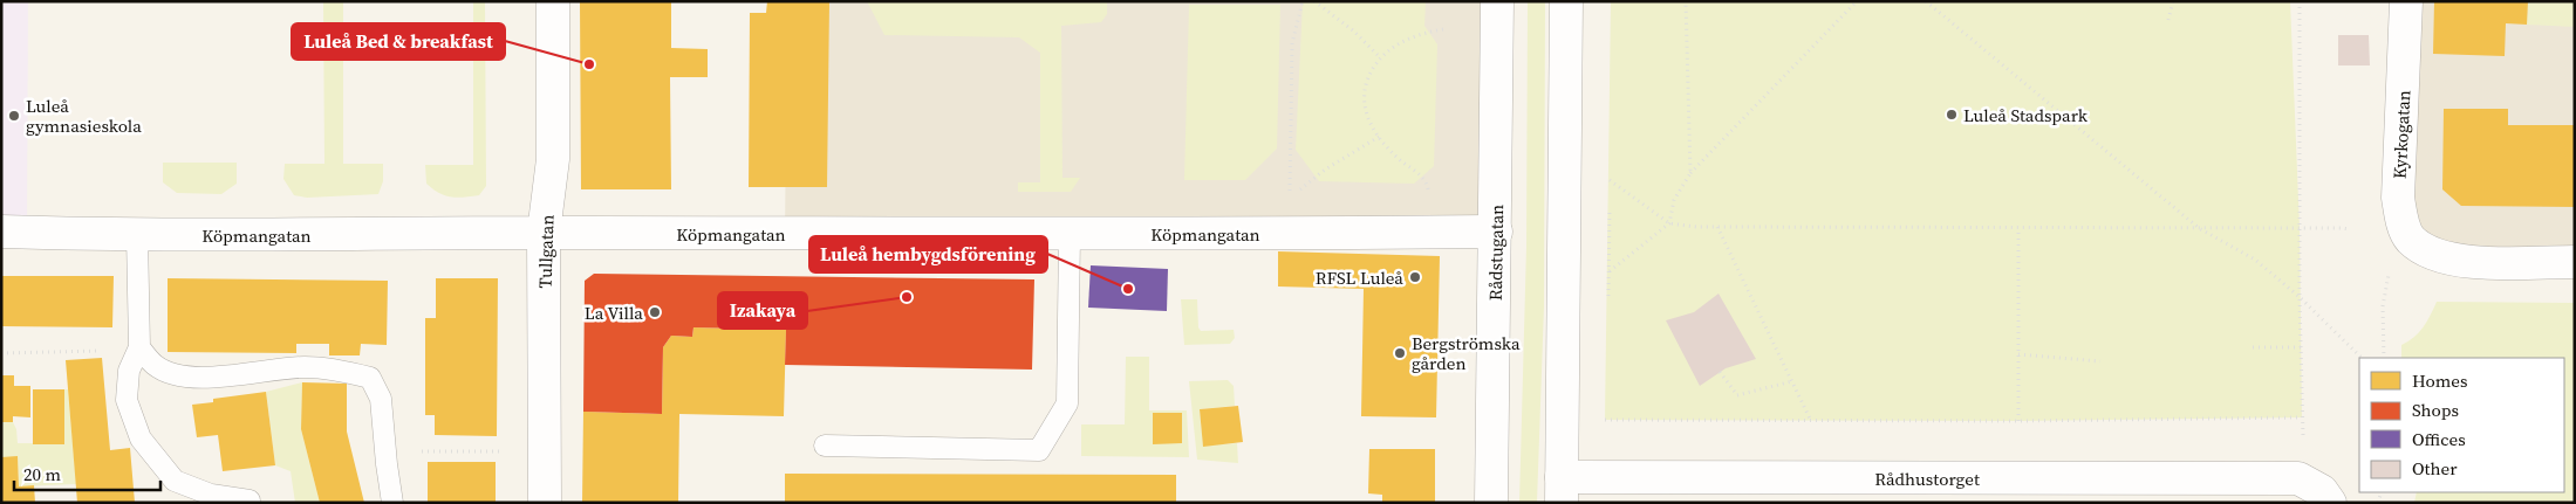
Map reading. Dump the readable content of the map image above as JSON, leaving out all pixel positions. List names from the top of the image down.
{
  "streets": {
    "street": [
      "Kyrkogatan",
      "Köpmangatan",
      "Tullgatan",
      "Rådstugatan",
      "Rådhustorget"
    ]
  },
  "crossings": [
    ["Köpmangatan", "Tullgatan"],
    ["Köpmangatan", "Rådstugatan"]
  ],
  "places": [
    "Luleå Bed & breakfast",
    "Luleå Stadspark",
    "Luleå gymnasieskola",
    "RFSL Luleå",
    "Luleå hembygdsförening",
    "Izakaya",
    "La Villa",
    "Bergströmska gården"
  ],
  "legend": [
    "Homes",
    "Shops",
    "Offices",
    "Other"
  ],
  "scale_bar": "20 m"
}
